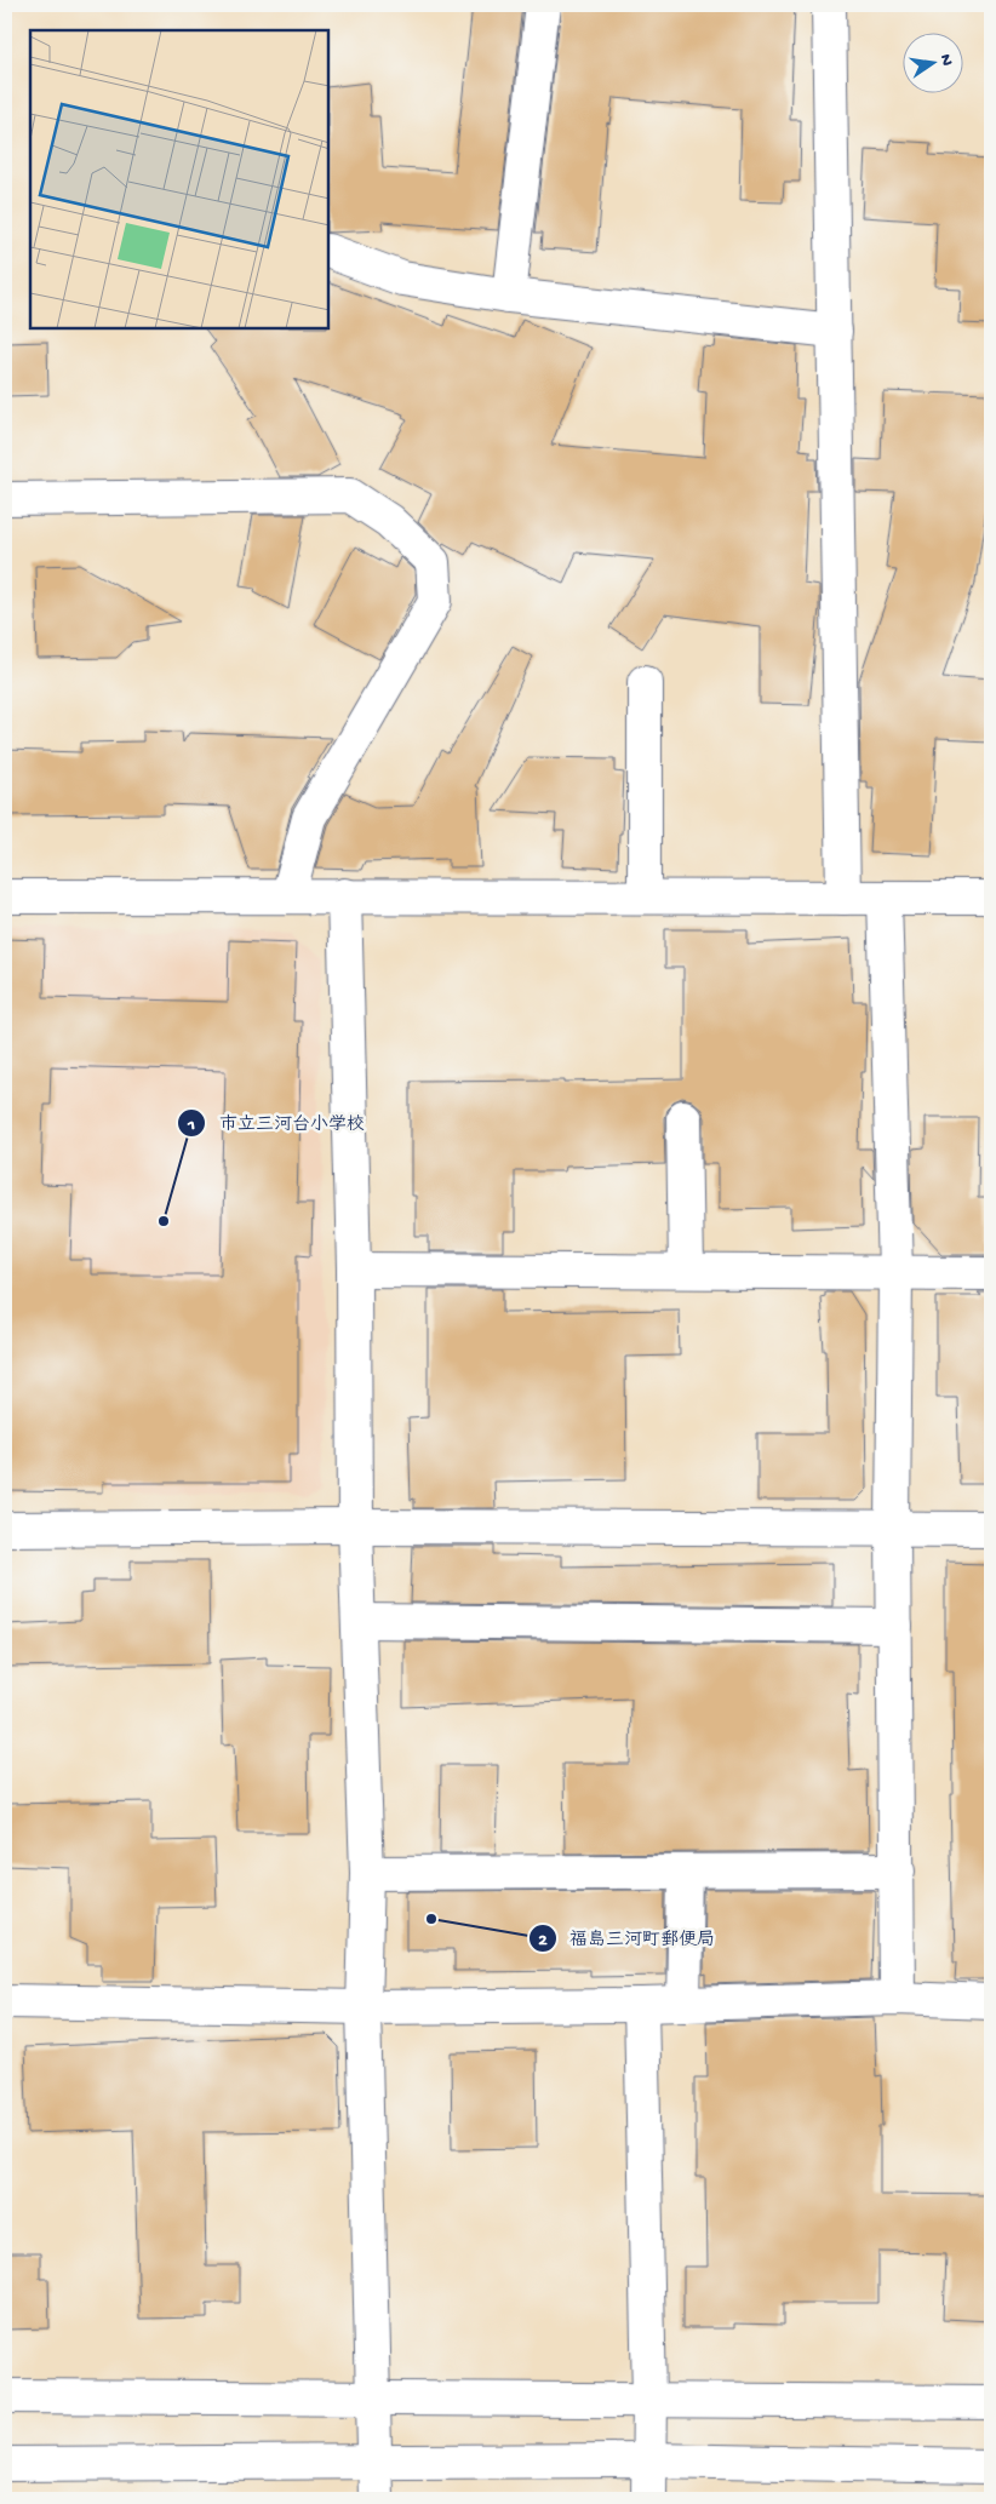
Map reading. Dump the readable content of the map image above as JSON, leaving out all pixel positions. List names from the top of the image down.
{
  "places": ["市立三河台小学校", "福島三河町郵便局"],
  "north": "right"
}
